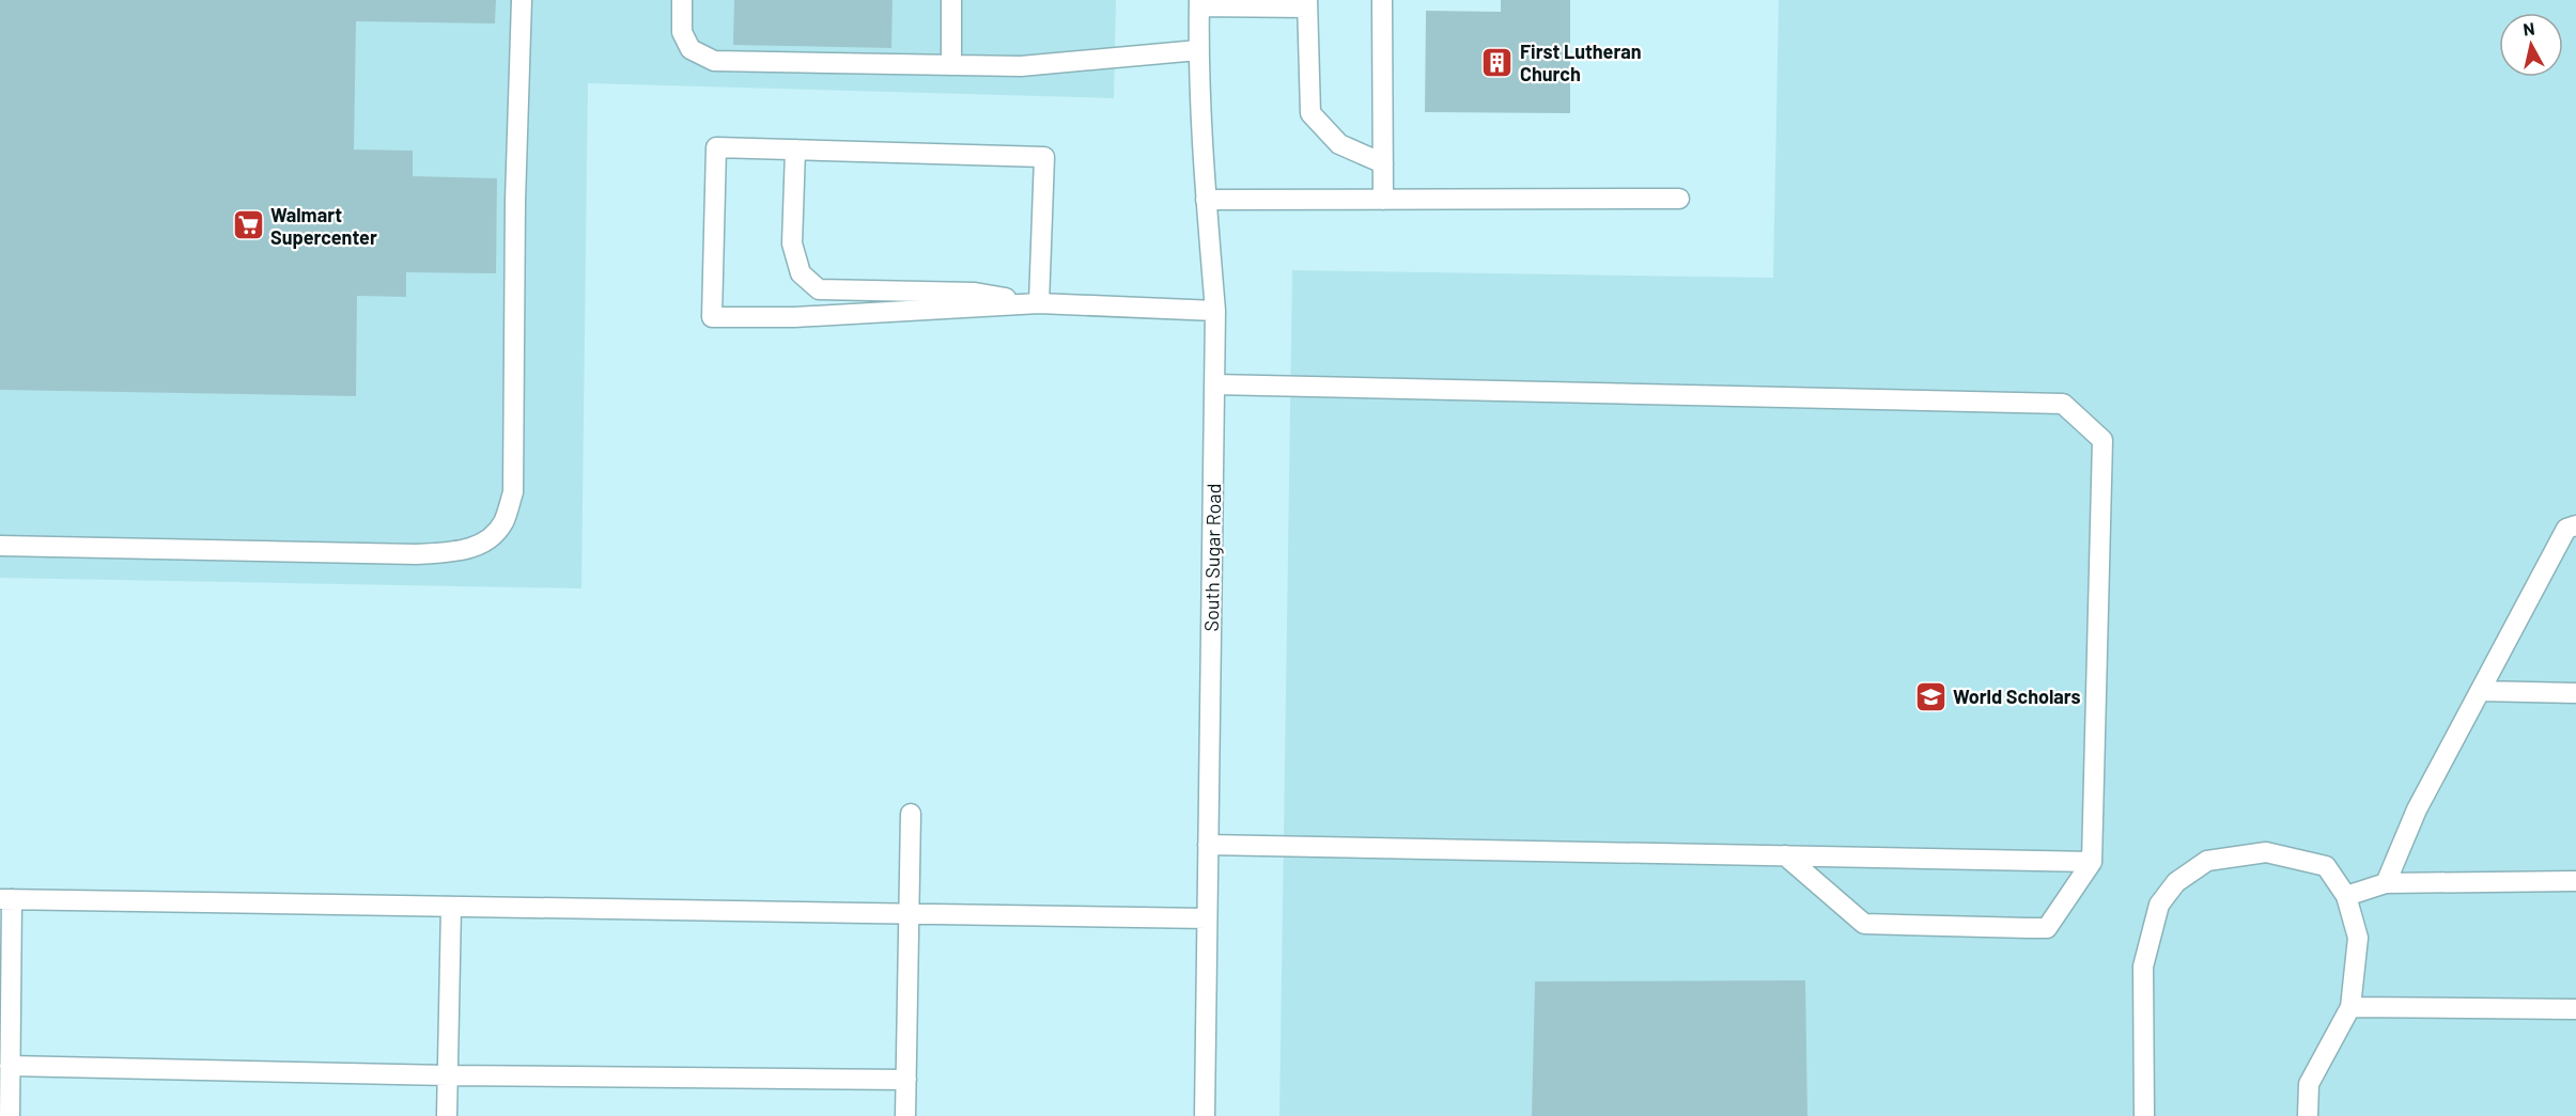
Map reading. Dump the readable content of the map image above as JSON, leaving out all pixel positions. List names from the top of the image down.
{
  "streets": {
    "lane": ["South Sugar Road"]
  },
  "places": {
    "building": ["First Lutheran Church"],
    "supermarket": ["Walmart Supercenter"],
    "school or university": ["World Scholars"]
  },
  "north": "top"
}
